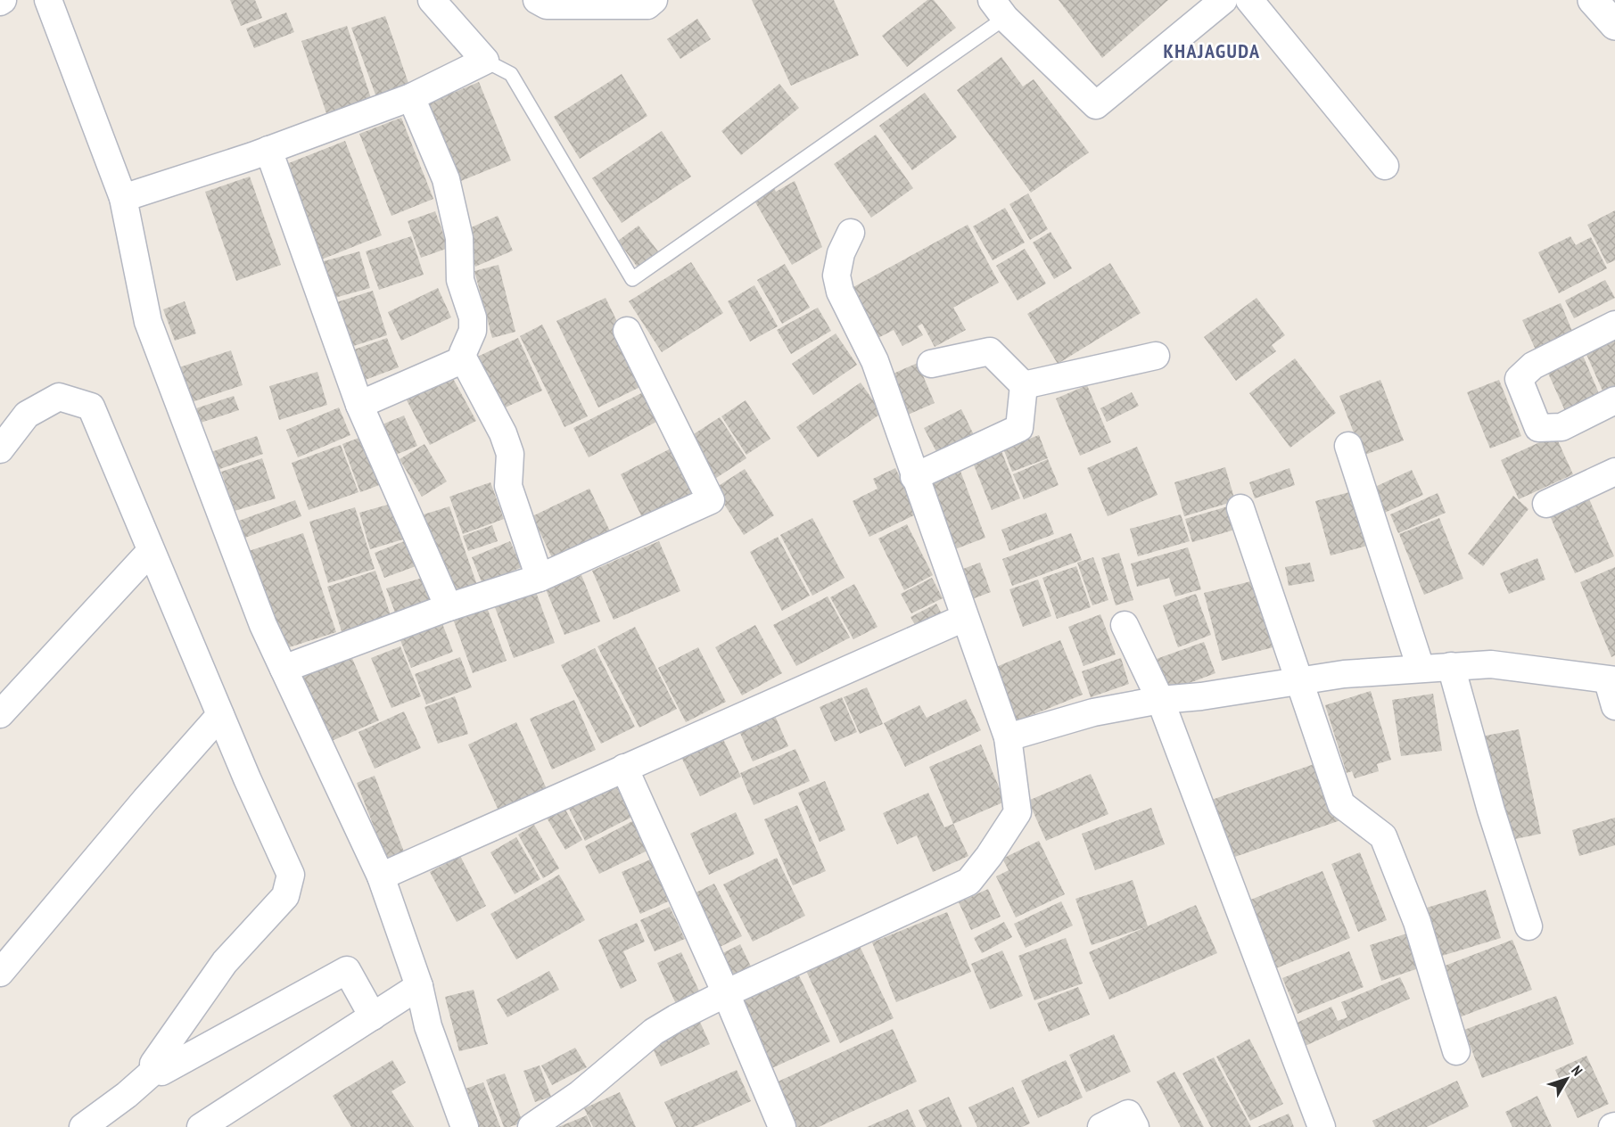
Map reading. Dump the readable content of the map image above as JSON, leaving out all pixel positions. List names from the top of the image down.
{
  "districts": ["KHAJAGUDA"],
  "north": "top right"
}
